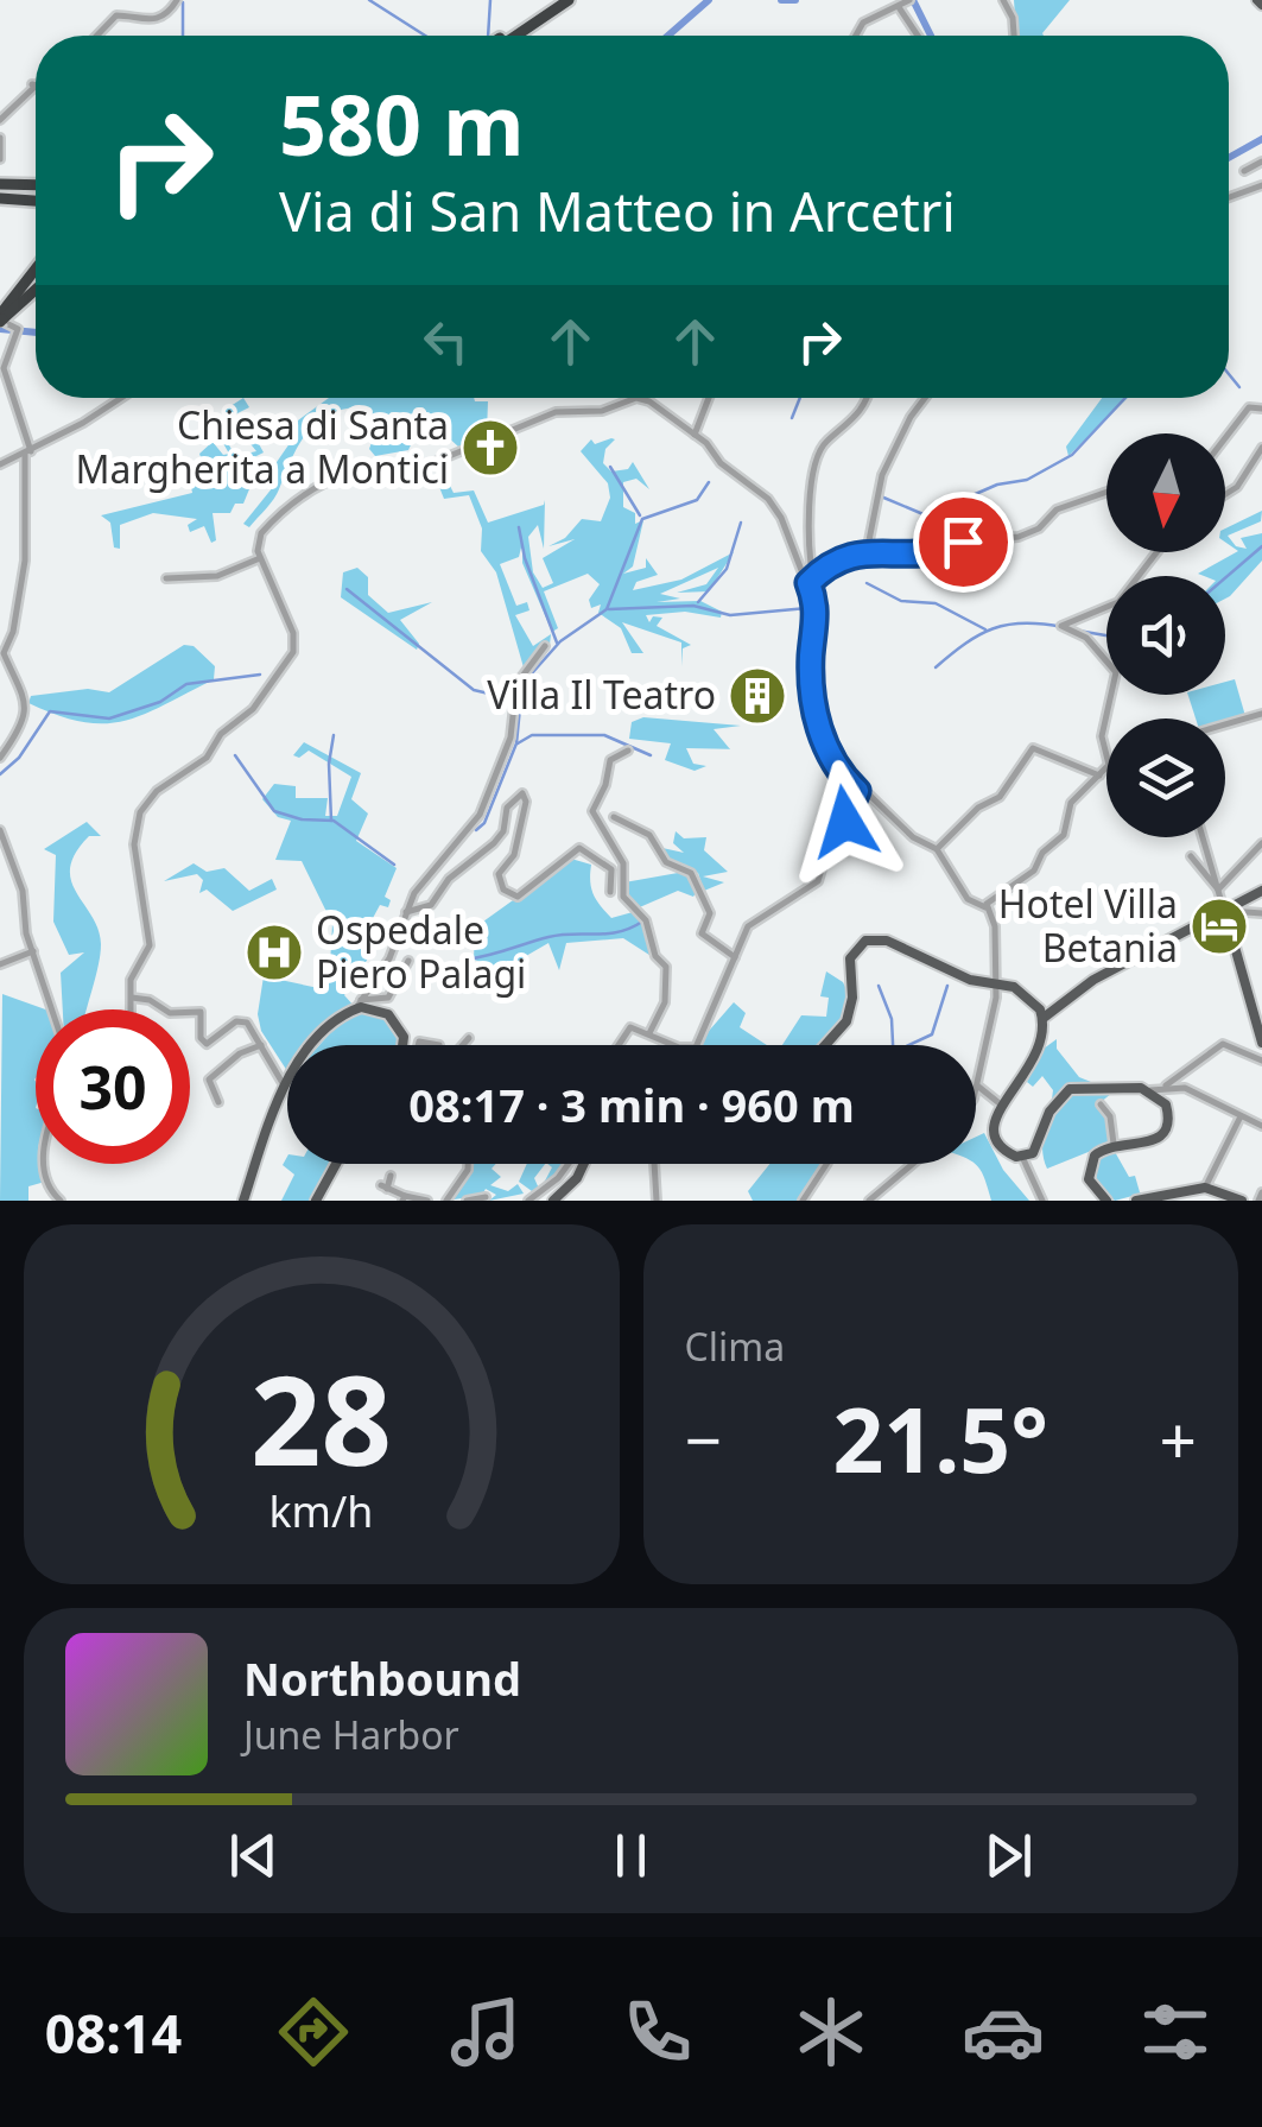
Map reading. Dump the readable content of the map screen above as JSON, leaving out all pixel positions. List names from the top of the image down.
{
  "places": {
    "church": ["Chiesa di Santa Margherita a Montici"],
    "building": ["Villa Il Teatro"],
    "hotel": ["Hotel Villa Betania"],
    "hospital": ["Ospedale Piero Palagi"]
  },
  "north": "bottom",
  "page": {
    "turn": ["580 m", "Via di San Matteo in Arcetri"],
    "limit": "30",
    "trip": "08:17 · 3 min · 960 m",
    "tile": "Clima",
    "heat": ["−", "21.5°", "+"],
    "song": ["Northbound", "June Harbor"],
    "tabs": "08:14",
    "gauge": ["28", "km/h"]
  }
}
